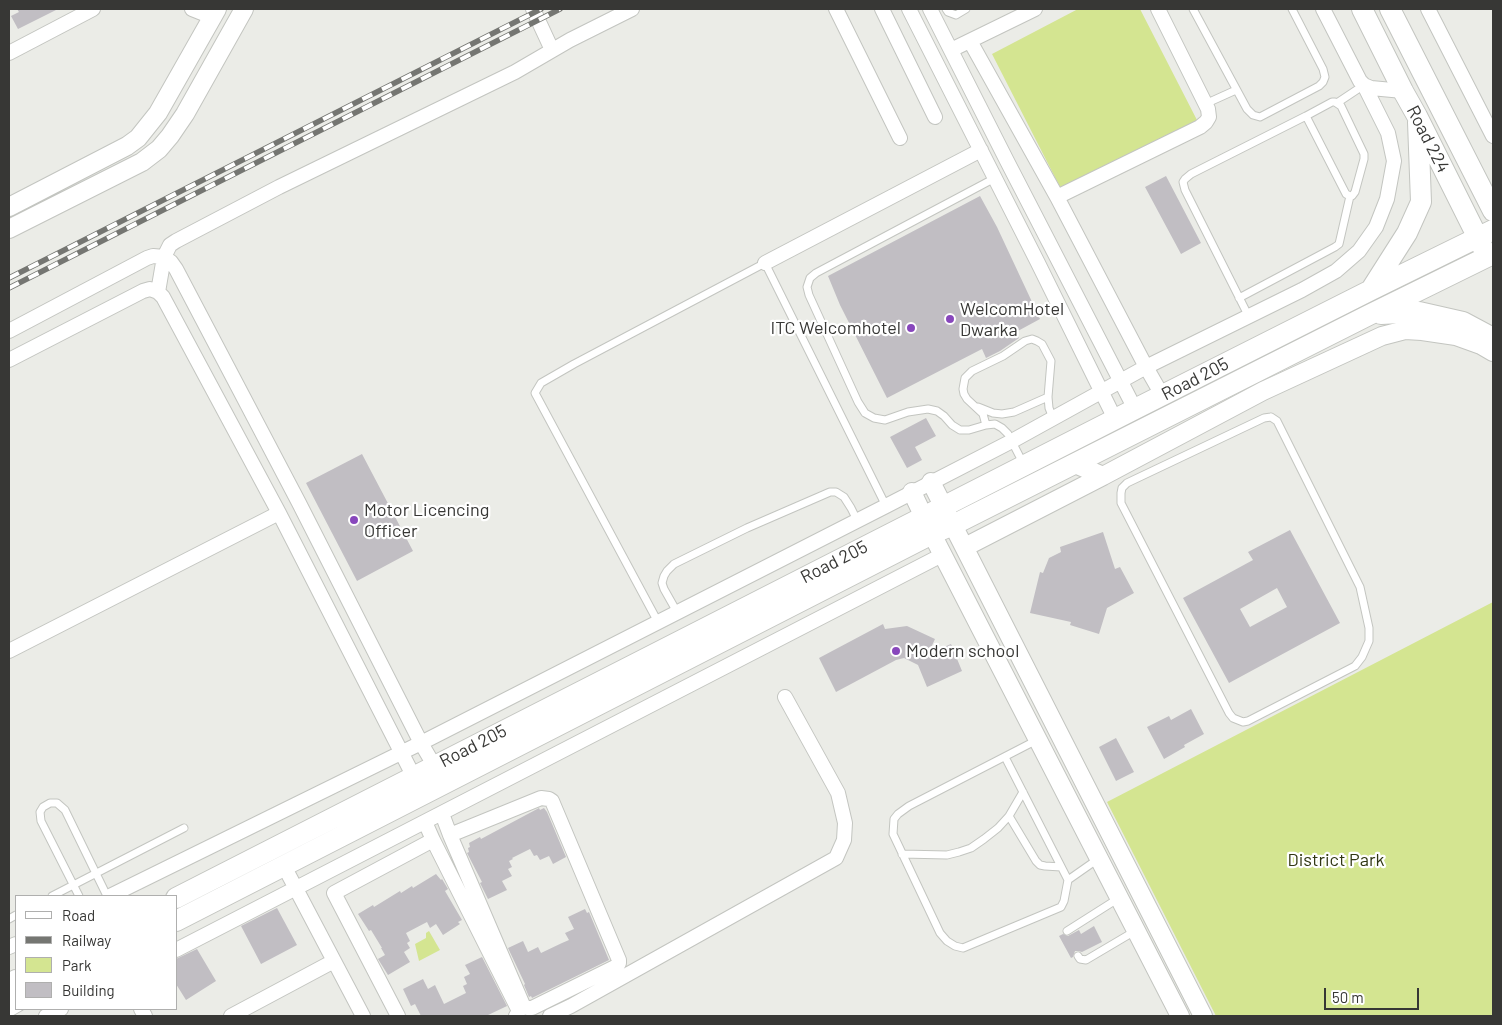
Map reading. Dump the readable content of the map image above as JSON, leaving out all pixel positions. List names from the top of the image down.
{
  "streets": {
    "main road": ["Road 224", "Road 205"]
  },
  "crossings": [
    ["Road 224", "Road 205"]
  ],
  "parks": ["District Park"],
  "places": [
    "WelcomHotel Dwarka",
    "ITC Welcomhotel",
    "Motor Licencing Officer",
    "Modern school"
  ],
  "legend": [
    "Road",
    "Railway",
    "Park",
    "Building"
  ],
  "scale_bar": "50 m"
}
